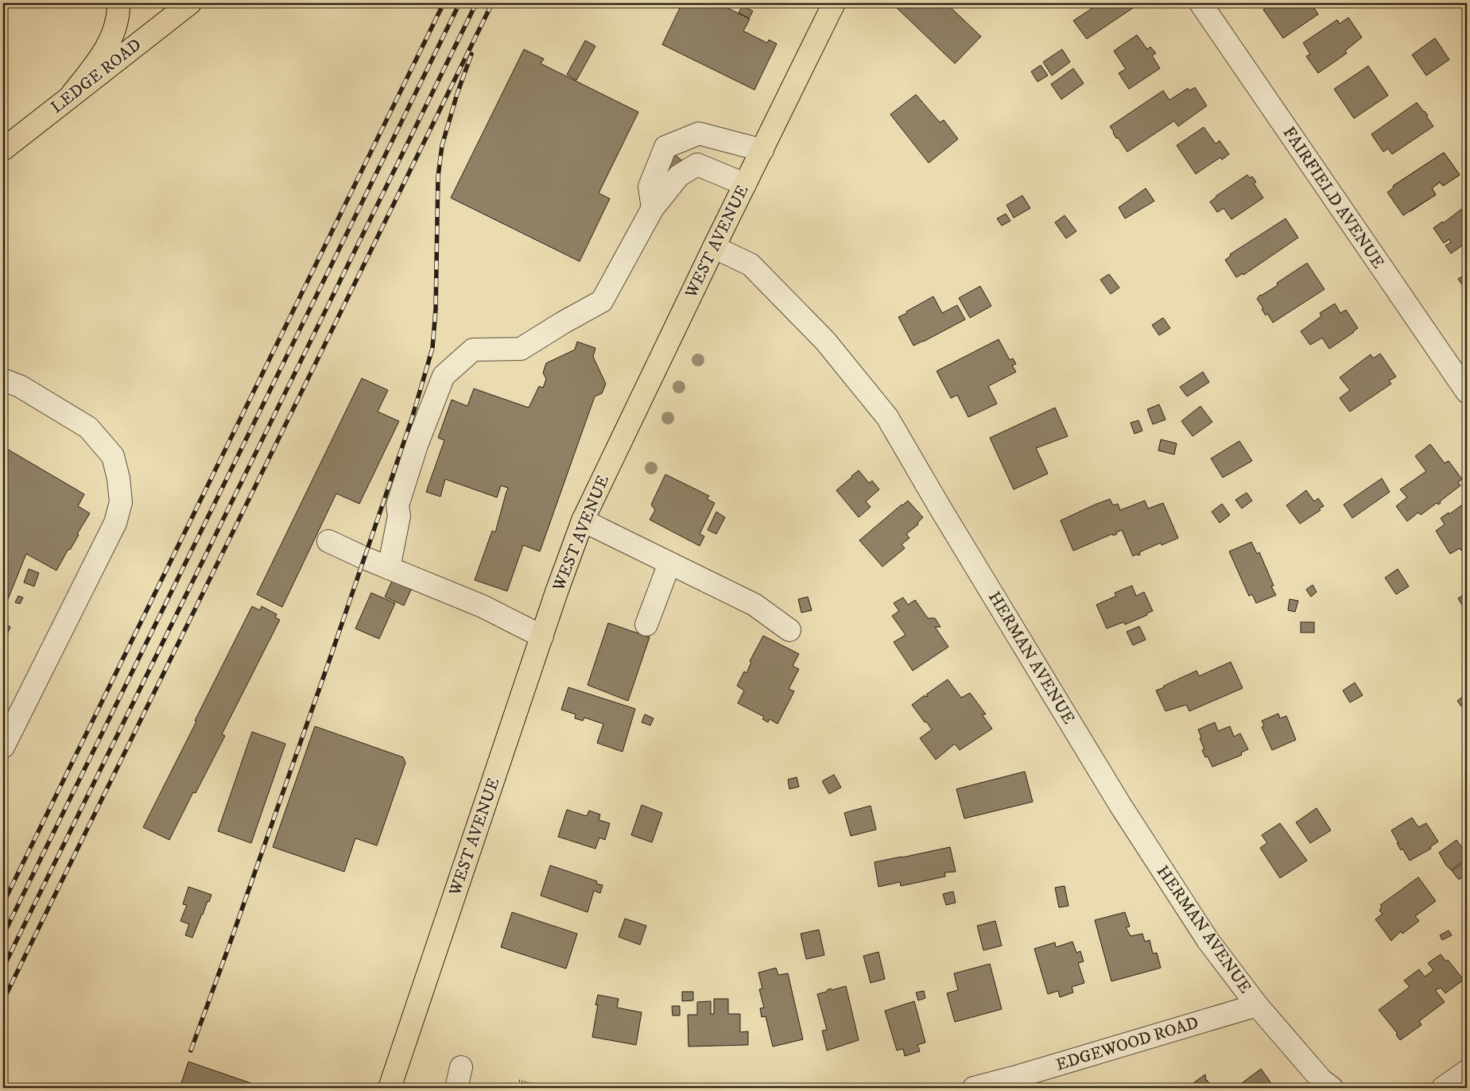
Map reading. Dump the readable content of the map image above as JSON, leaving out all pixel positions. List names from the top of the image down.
{
  "streets": {
    "main road": ["LEDGE ROAD", "WEST AVENUE"],
    "street": ["FAIRFIELD AVENUE", "HERMAN AVENUE", "EDGEWOOD ROAD"]
  },
  "crossings": [
    ["WEST AVENUE", "HERMAN AVENUE"],
    ["HERMAN AVENUE", "EDGEWOOD ROAD"]
  ]
}
